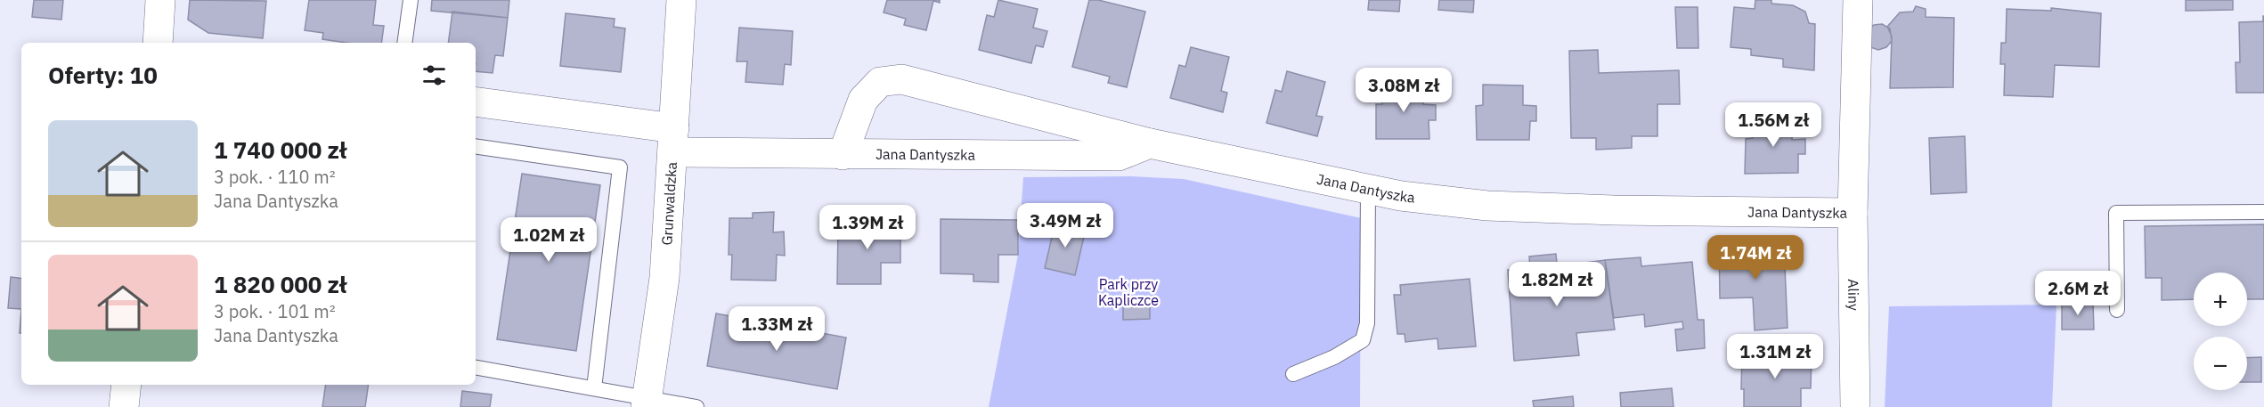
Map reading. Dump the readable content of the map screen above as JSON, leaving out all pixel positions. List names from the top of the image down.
{
  "streets": {
    "street": ["Jana Dantyszka", "Grunwaldzka", "Aliny"]
  },
  "crossings": [
    ["Jana Dantyszka", "Grunwaldzka"],
    ["Jana Dantyszka", "Aliny"]
  ],
  "parks": ["Park przy Kapliczce"],
  "page": {
    "heading": "Oferty: 10",
    "price": [
      "3.08M zł",
      "1.56M zł",
      "3.49M zł",
      "1.39M zł",
      "1.02M zł",
      "1.74M zł",
      "1.82M zł",
      "2.6M zł",
      "1.33M zł",
      "1.31M zł"
    ],
    "list": [
      {
        "name": "1 740 000 zł",
        "note": "3 pok. · 110 m² · Jana Dantyszka"
      },
      {
        "name": "1 820 000 zł",
        "note": "3 pok. · 101 m² · Jana Dantyszka"
      }
    ],
    "map_buttons": ["+", "−"]
  }
}
